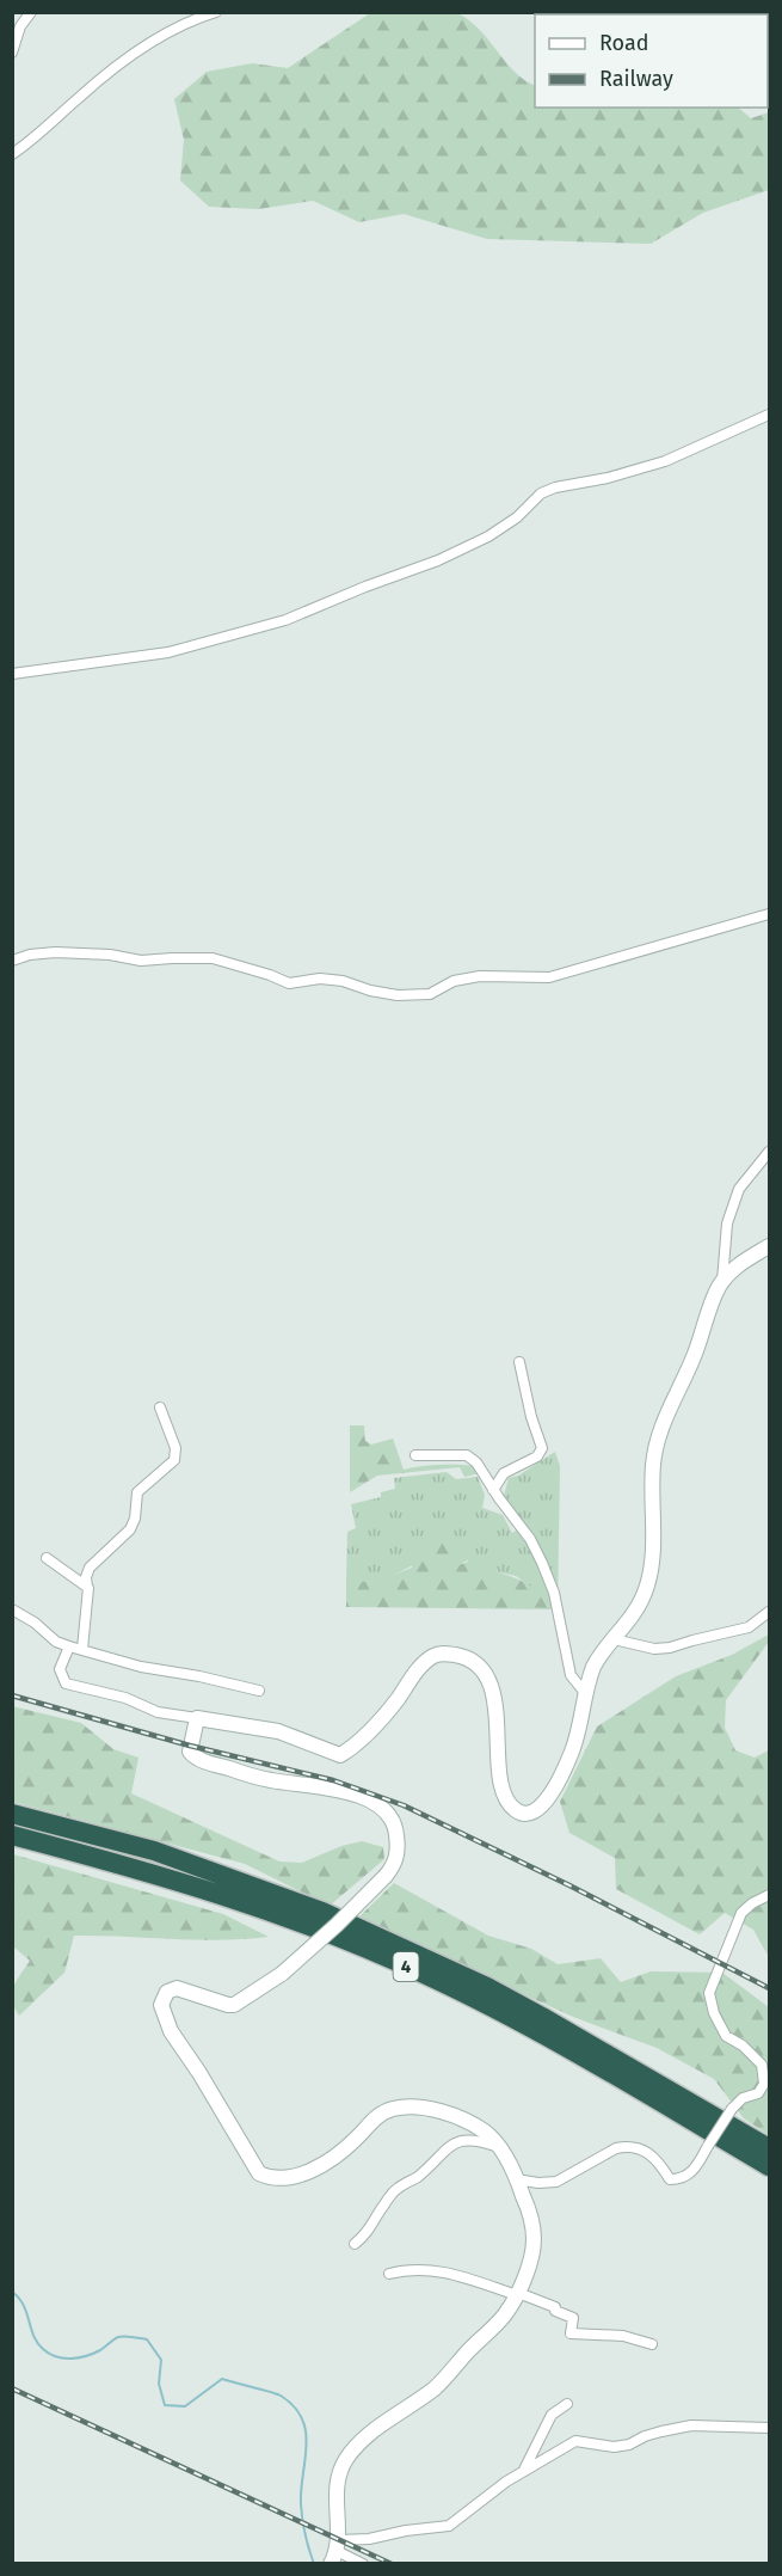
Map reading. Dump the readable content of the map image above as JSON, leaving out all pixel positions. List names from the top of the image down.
{
  "streets": {
    "highway": ["4"]
  },
  "legend": ["Road", "Railway"]
}
